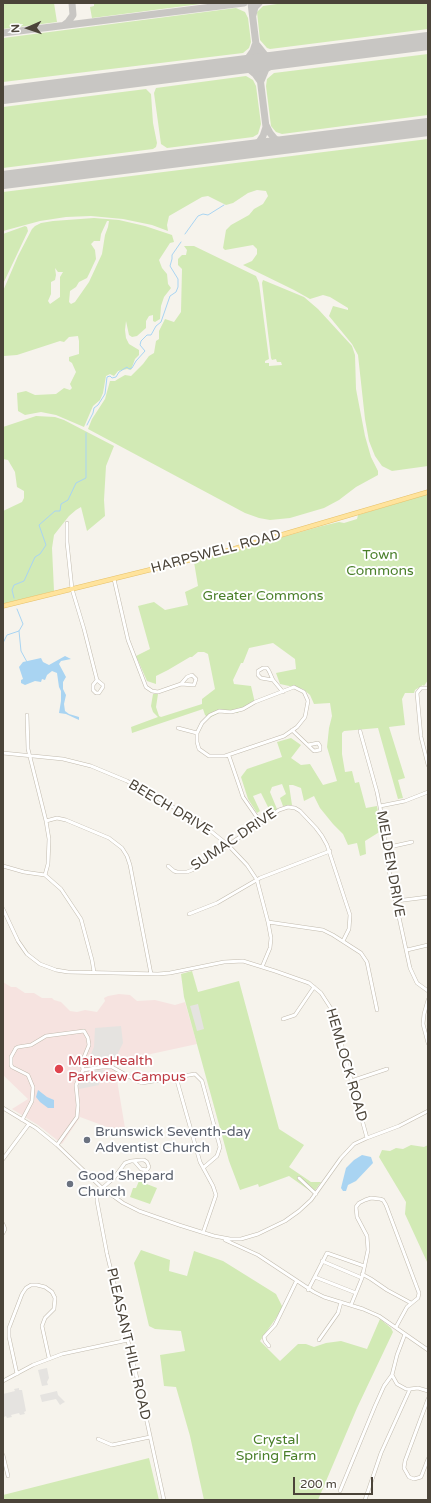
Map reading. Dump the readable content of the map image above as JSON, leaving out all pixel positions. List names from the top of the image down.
{
  "streets": {
    "main road": ["HARPSWELL ROAD"],
    "street": [
      "BEECH DRIVE",
      "SUMAC DRIVE",
      "MELDEN DRIVE",
      "HEMLOCK ROAD",
      "PLEASANT HILL ROAD"
    ]
  },
  "crossings": [
    ["BEECH DRIVE", "SUMAC DRIVE"],
    ["BEECH DRIVE", "HEMLOCK ROAD"]
  ],
  "parks": ["Town Commons", "Greater Commons", "Crystal Spring Farm"],
  "places": ["MaineHealth Parkview Campus", "Brunswick Seventh-day Adventist Church", "Good Shepard Church"],
  "scale_bar": "200 m",
  "north": "left"
}
